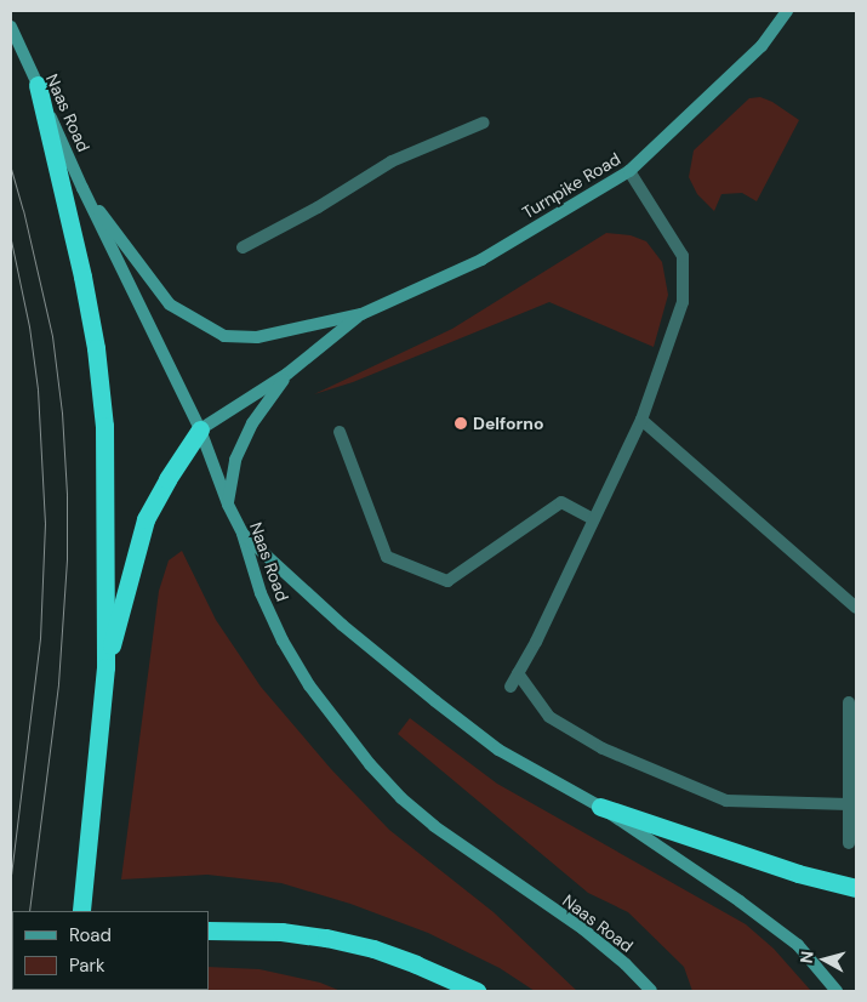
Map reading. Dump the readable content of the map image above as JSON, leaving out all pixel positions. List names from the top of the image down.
{
  "streets": {
    "main road": ["Naas Road", "Turnpike Road"]
  },
  "places": ["Delforno"],
  "legend": ["Road", "Park"],
  "north": "left"
}
